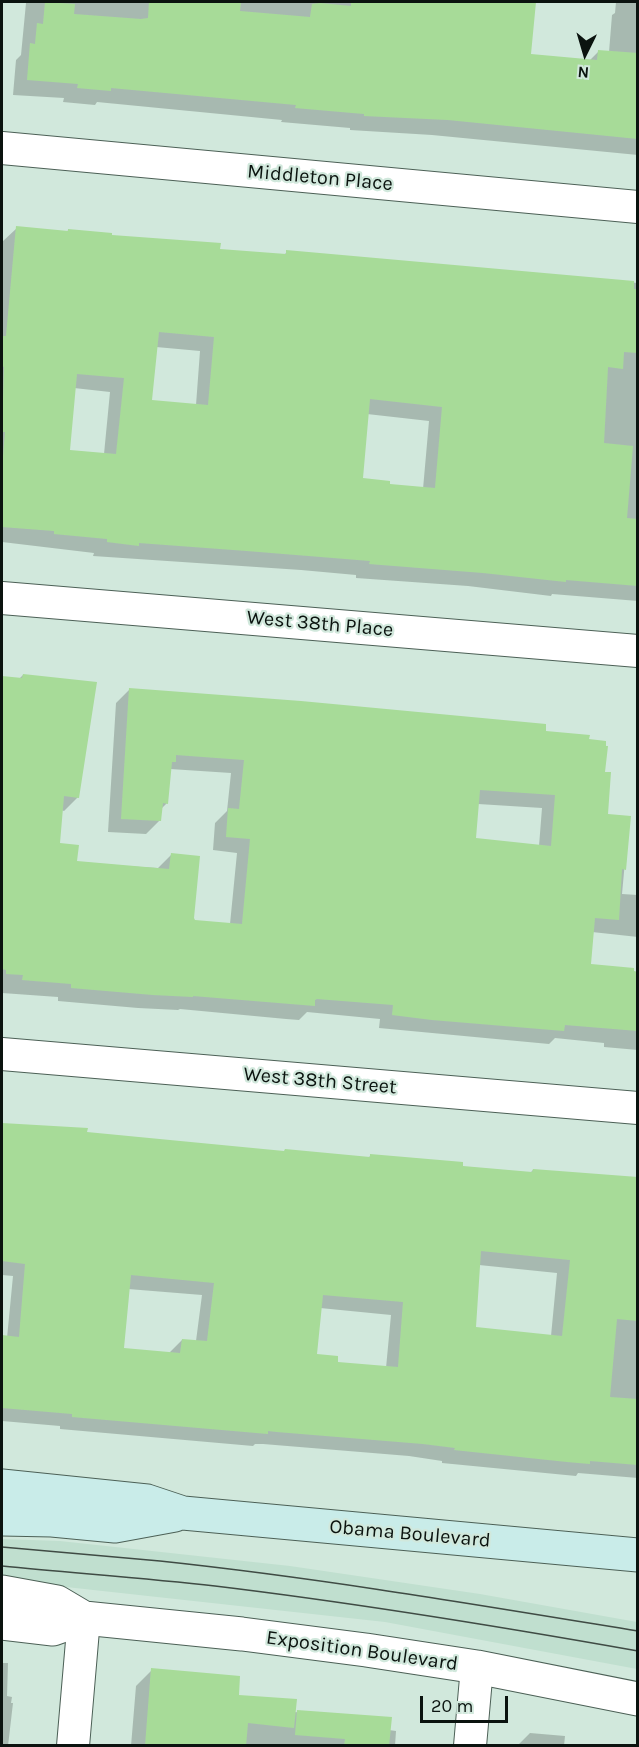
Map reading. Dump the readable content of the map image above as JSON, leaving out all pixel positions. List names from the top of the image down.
{
  "streets": {
    "main road": ["Obama Boulevard"],
    "street": [
      "Middleton Place",
      "West 38th Place",
      "West 38th Street",
      "Exposition Boulevard"
    ]
  },
  "scale_bar": "20 m",
  "north": "bottom"
}
